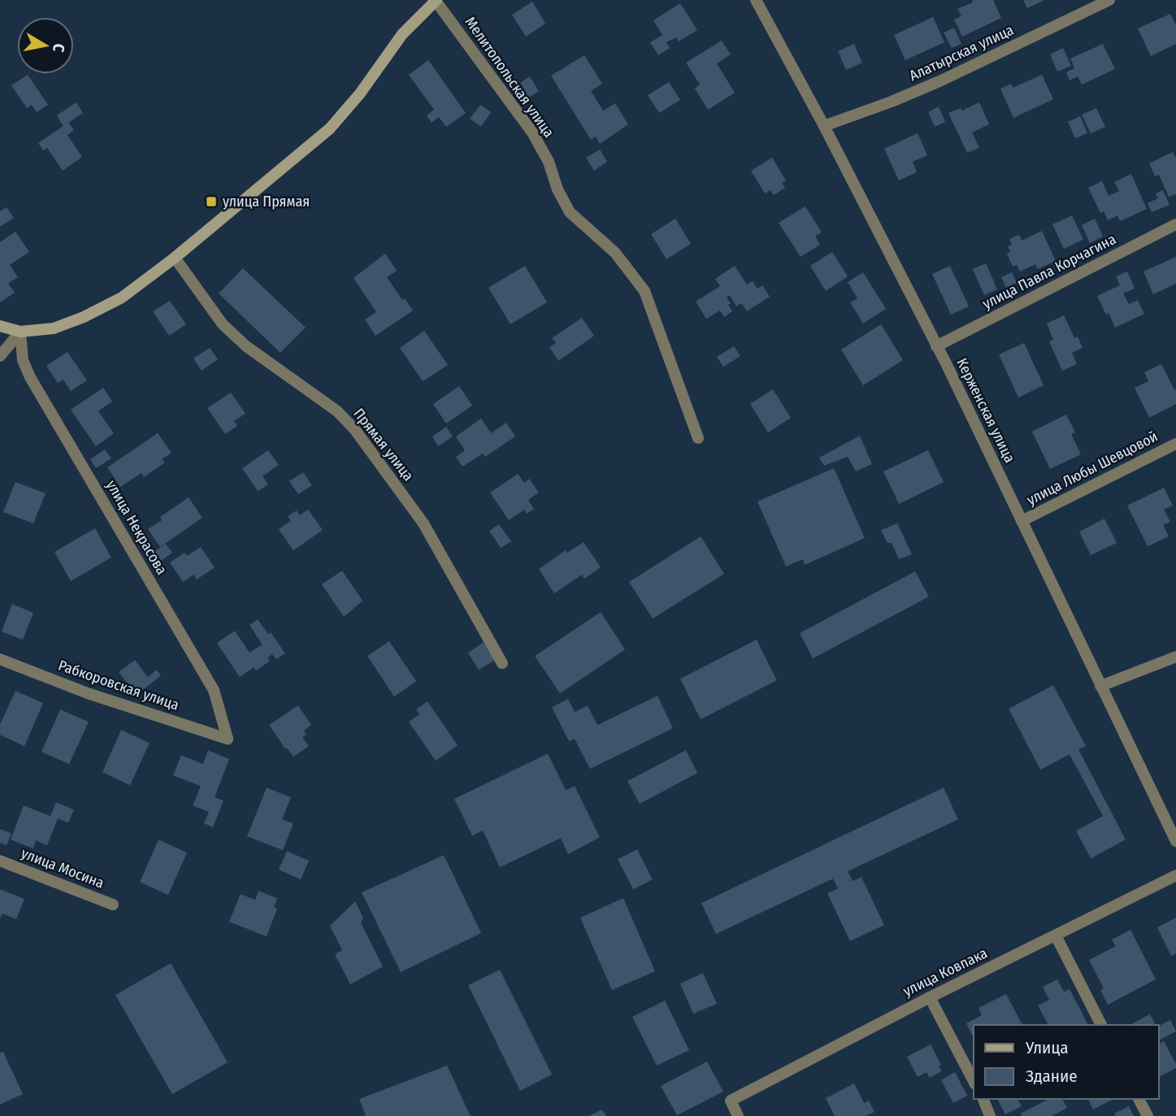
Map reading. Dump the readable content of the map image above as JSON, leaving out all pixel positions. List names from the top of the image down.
{
  "streets": {
    "street": [
      "Алатырская улица",
      "Мелитопольская улица",
      "улица Павла Корчагина",
      "Керженская улица",
      "Прямая улица",
      "улица Любы Шевцовой",
      "улица Некрасова",
      "Рабкоровская улица",
      "улица Мосина",
      "улица Ковпака"
    ]
  },
  "crossings": [
    ["Алатырская улица", "Керженская улица"],
    ["улица Павла Корчагина", "Керженская улица"],
    ["Керженская улица", "улица Любы Шевцовой"],
    ["улица Некрасова", "Рабкоровская улица"]
  ],
  "places": {
    "transit": ["улица Прямая"]
  },
  "legend": ["Улица", "Здание"],
  "north": "right"
}
